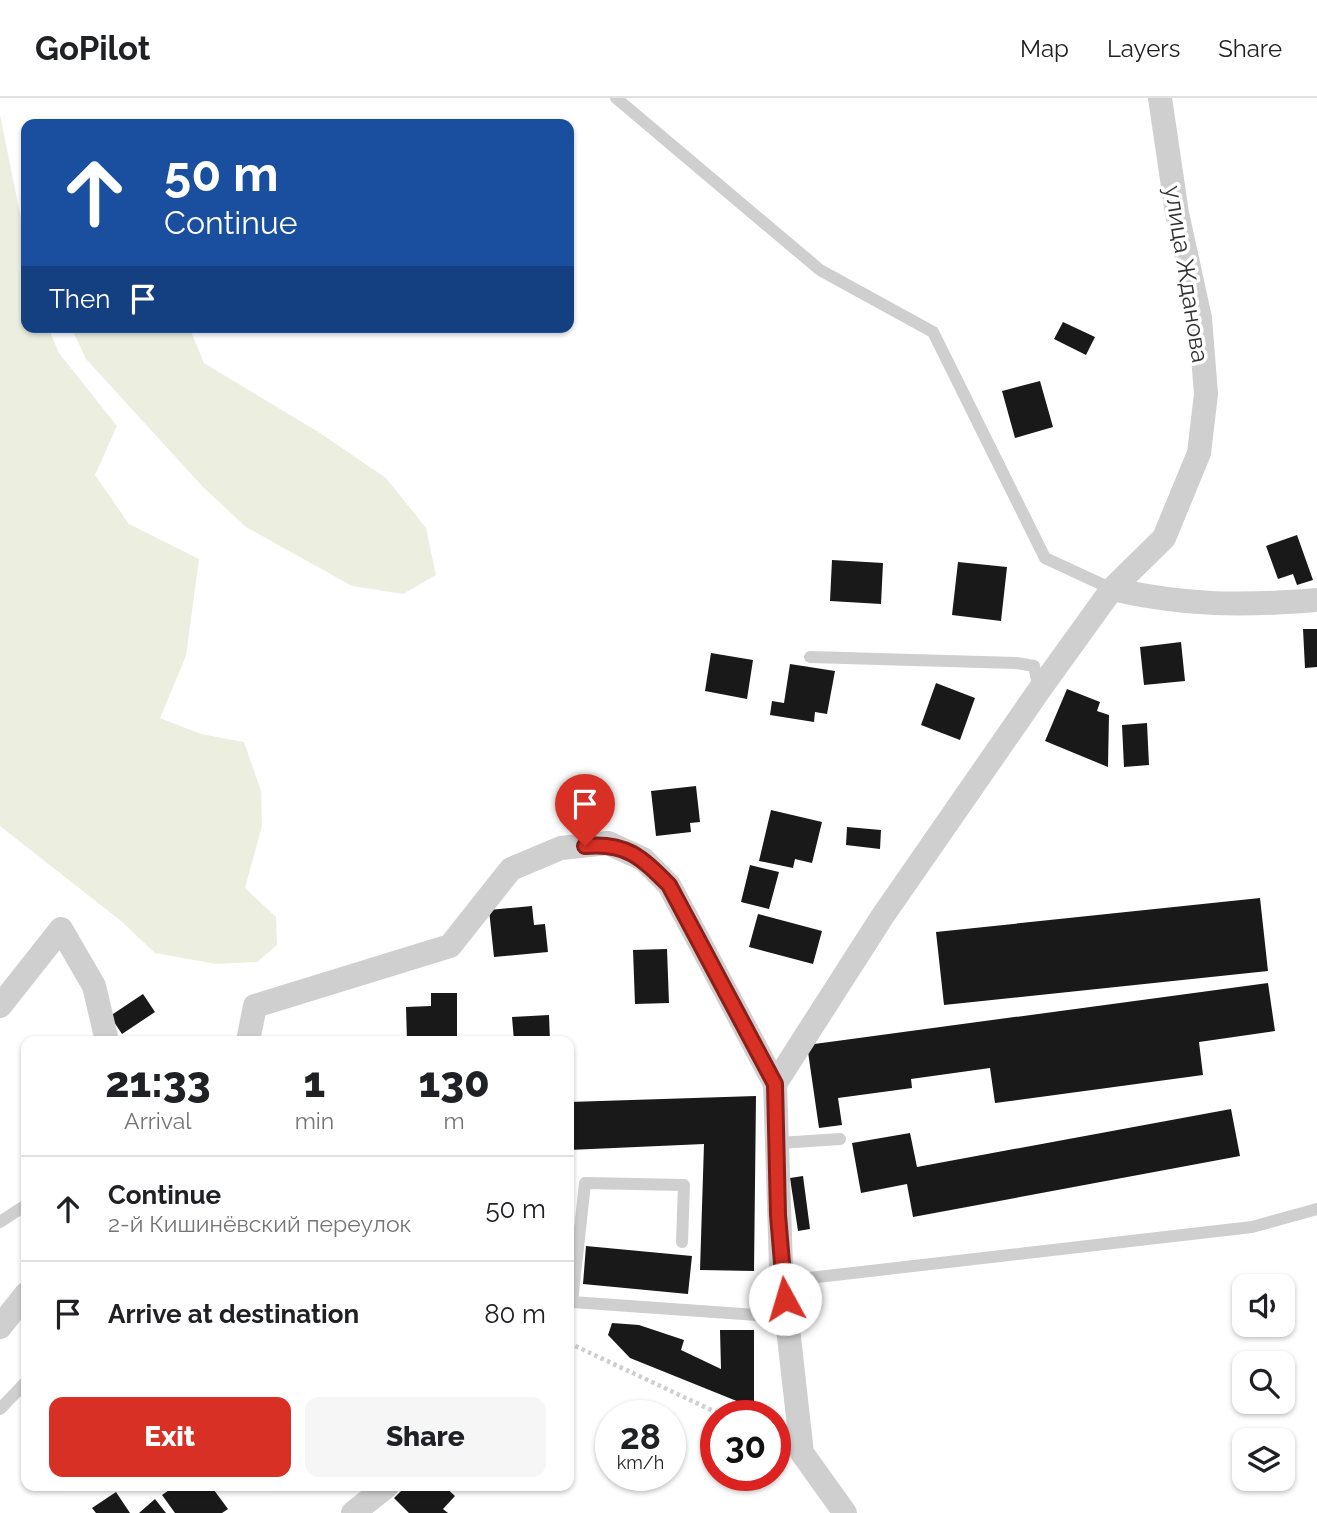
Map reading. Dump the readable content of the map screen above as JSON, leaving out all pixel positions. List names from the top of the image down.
{
  "streets": {
    "street": ["улица Жданова"]
  },
  "page": {
    "header": "GoPilot",
    "nav": ["Map", "Layers", "Share"],
    "turn": ["50 m", "Continue"],
    "then": "Then",
    "eta": [
      "21:33",
      "Arrival",
      "1",
      "min",
      "130",
      "m"
    ],
    "list": [
      {
        "name": "Continue",
        "note": "2-й Кишинёвский переулок",
        "value": "50 m"
      },
      {
        "name": "Arrive at destination",
        "value": "80 m"
      }
    ],
    "buttons": ["Exit", "Share"],
    "speed": "28 km/h",
    "limit": "30"
  }
}
